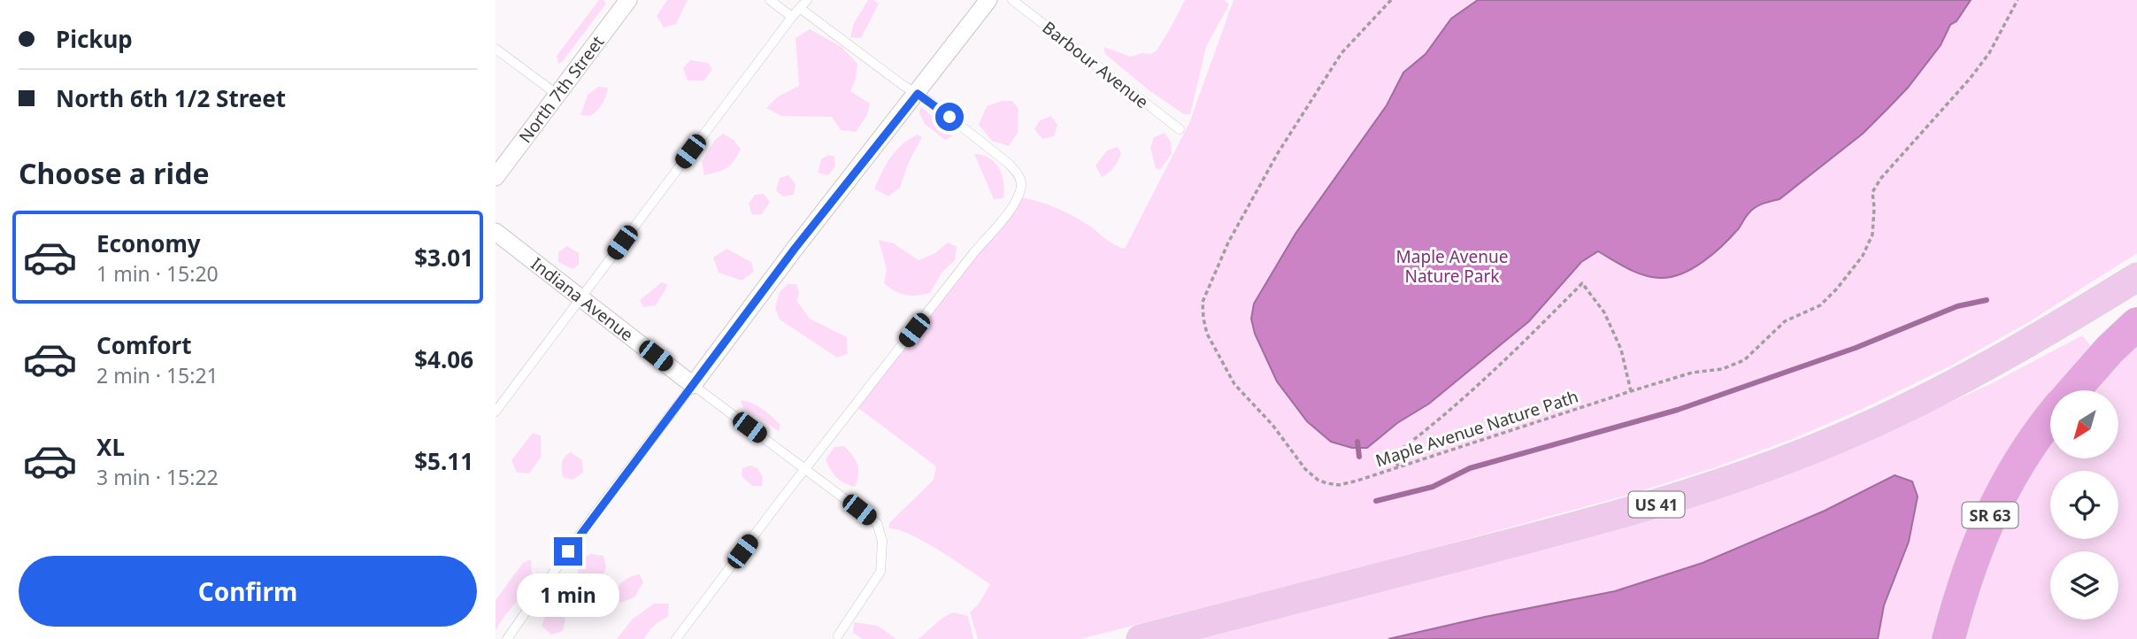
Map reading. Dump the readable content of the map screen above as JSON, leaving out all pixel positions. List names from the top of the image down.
{
  "streets": {
    "highway": ["SR 63"],
    "main road": ["US 41"],
    "street": ["North 7th Street", "Indiana Avenue"],
    "lane": ["Barbour Avenue"],
    "path": ["Maple Avenue Nature Path"]
  },
  "parks": ["Maple Avenue Nature Park"],
  "north": "bottom left",
  "page": {
    "banner": ["Pickup", "North 6th 1/2 Street"],
    "heading": "Choose a ride",
    "list": [
      {
        "name": "Economy",
        "note": "1 min · 15:20",
        "value": "$3.01"
      },
      {
        "name": "Comfort",
        "note": "2 min · 15:21",
        "value": "$4.06"
      },
      {
        "name": "XL",
        "note": "3 min · 15:22",
        "value": "$5.11"
      }
    ],
    "buttons": "Confirm",
    "bubble": "1 min"
  }
}
